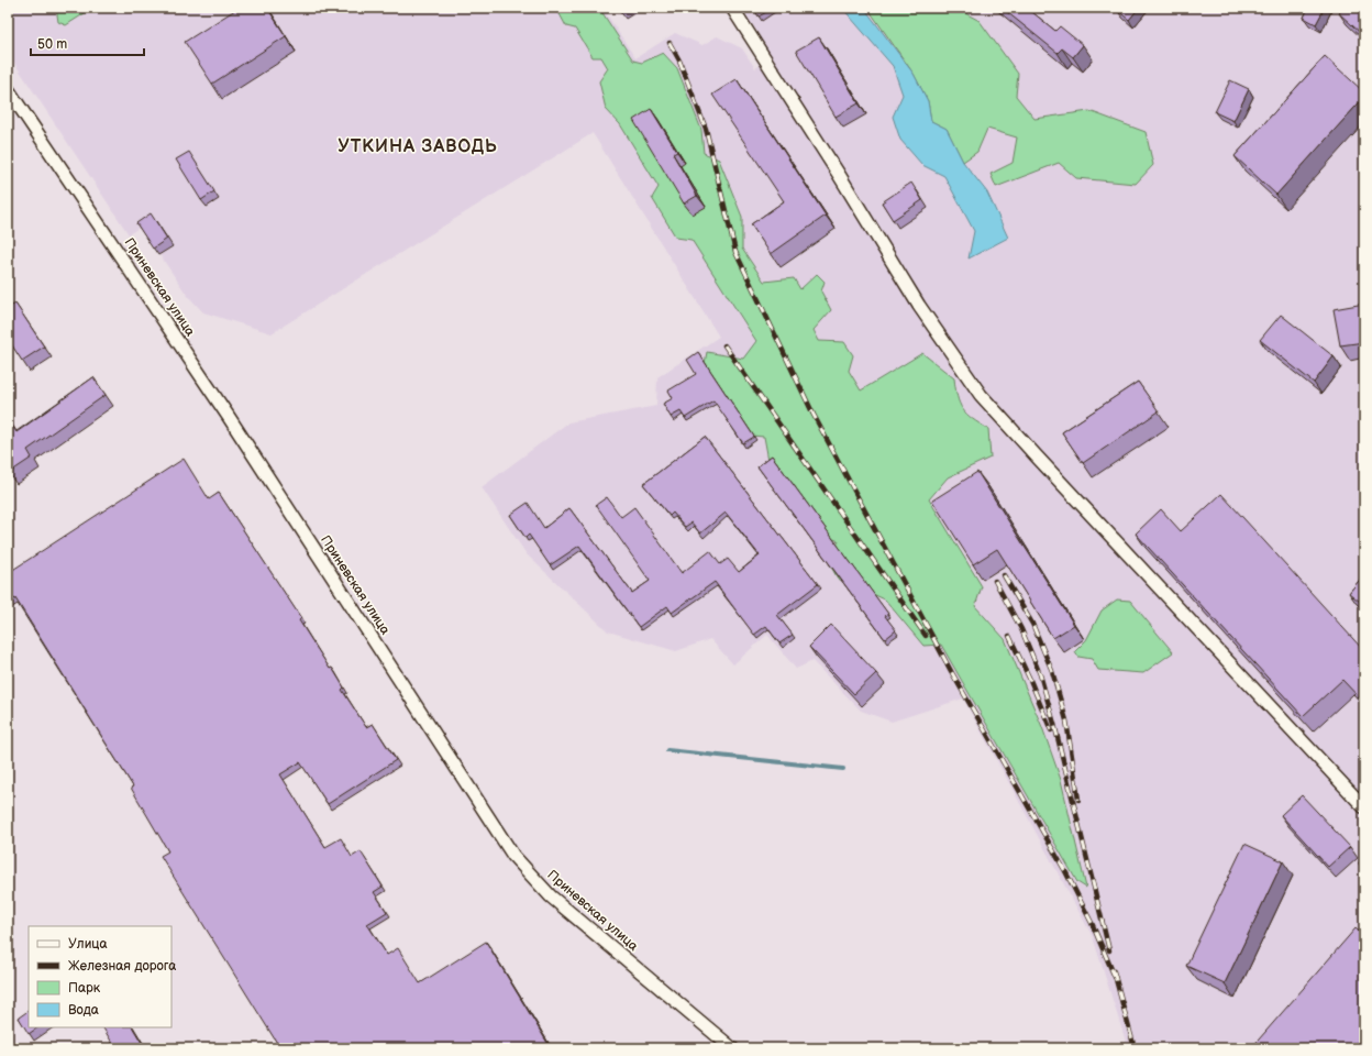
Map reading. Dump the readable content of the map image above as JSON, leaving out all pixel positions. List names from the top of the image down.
{
  "streets": {
    "street": ["Приневская улица"]
  },
  "districts": ["УТКИНА ЗАВОДЬ"],
  "legend": [
    "Улица",
    "Железная дорога",
    "Парк",
    "Вода"
  ],
  "scale_bar": "50 m"
}
